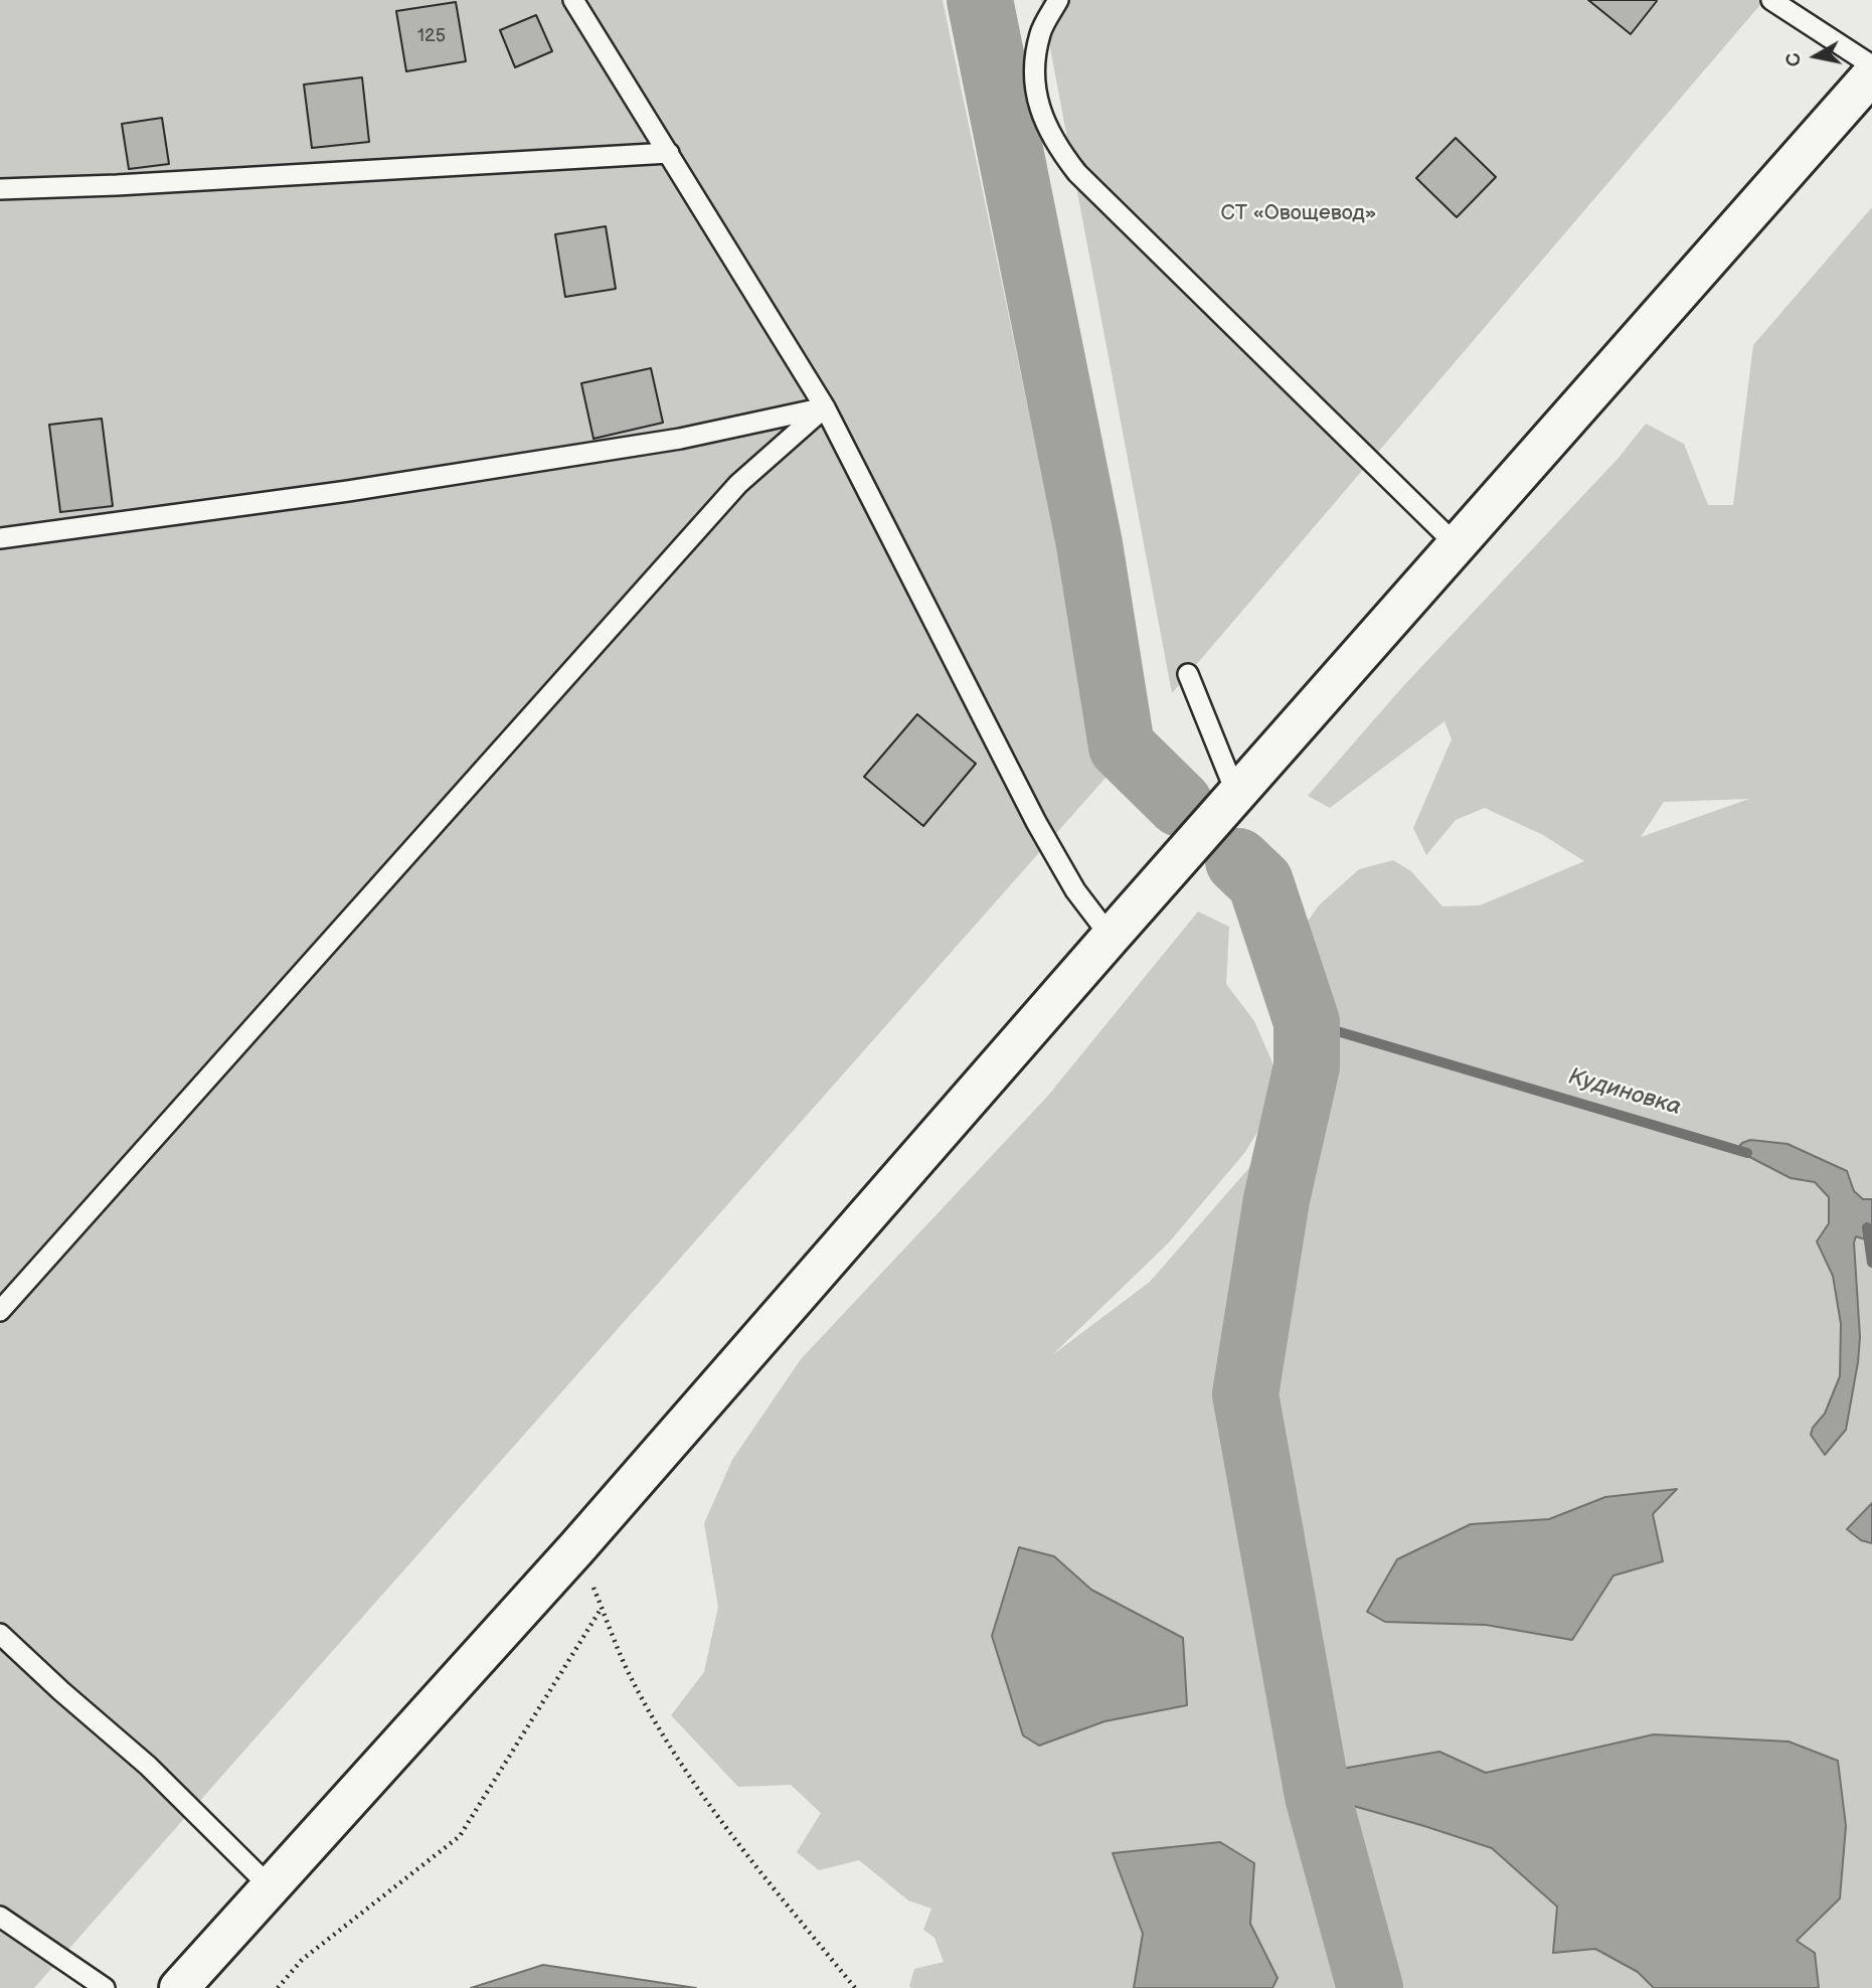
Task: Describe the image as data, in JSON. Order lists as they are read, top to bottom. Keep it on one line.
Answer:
{"water":["Кудиновка"],"parks":["СТ «Овощевод»"],"house_numbers":["125"],"north":"left"}
